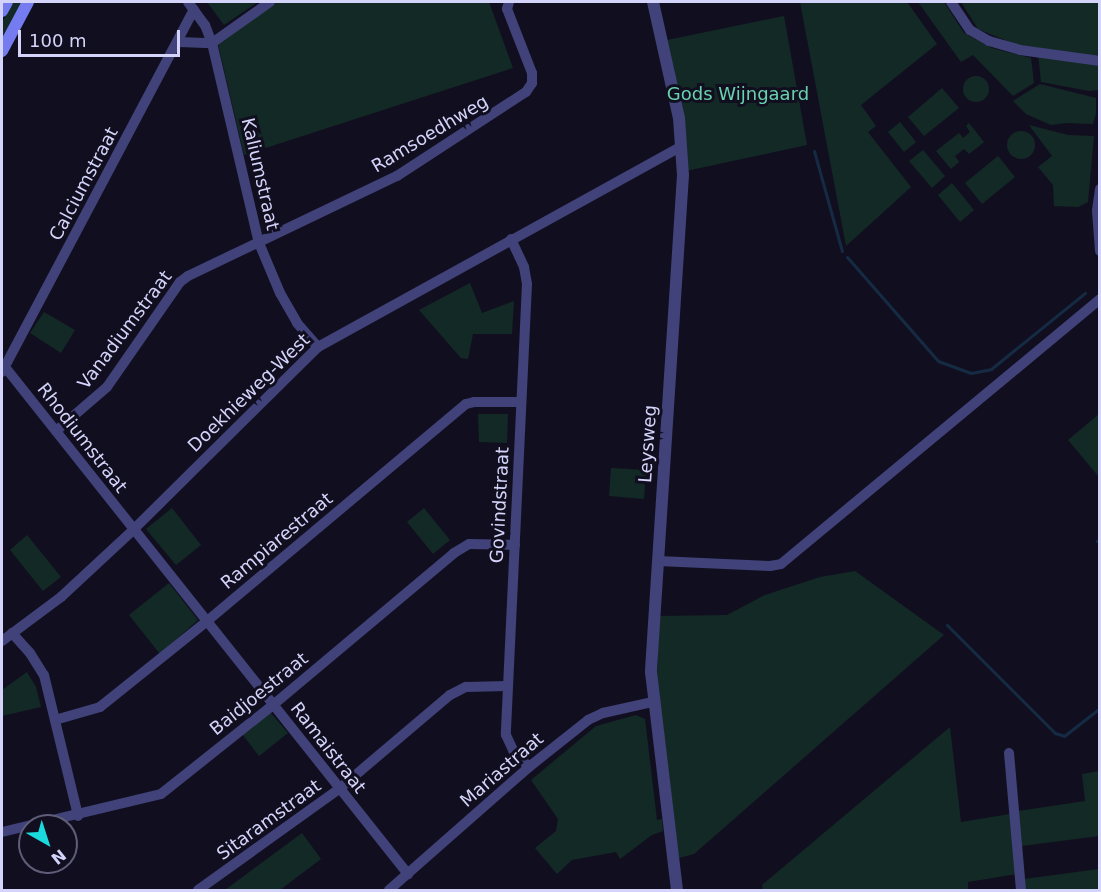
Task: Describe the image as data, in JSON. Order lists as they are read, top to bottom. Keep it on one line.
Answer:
{"streets":{"street":["Ramsoedhweg","Kaliumstraat","Calciumstraat","Vanadiumstraat","Doekhieweg-West","Rhodiumstraat","Leysweg","Govindstraat","Rampiarestraat","Baidjoestraat","Ramaistraat","Mariastraat","Sitaramstraat"]},"crossings":[["Ramsoedhweg","Kaliumstraat"],["Ramsoedhweg","Vanadiumstraat"],["Kaliumstraat","Calciumstraat"],["Kaliumstraat","Vanadiumstraat"],["Kaliumstraat","Doekhieweg-West"],["Calciumstraat","Rhodiumstraat"],["Vanadiumstraat","Rhodiumstraat"],["Doekhieweg-West","Rhodiumstraat"],["Doekhieweg-West","Leysweg"],["Doekhieweg-West","Govindstraat"],["Doekhieweg-West","Ramaistraat"],["Rhodiumstraat","Ramaistraat"],["Leysweg","Mariastraat"],["Govindstraat","Rampiarestraat"],["Govindstraat","Baidjoestraat"],["Govindstraat","Mariastraat"],["Govindstraat","Sitaramstraat"],["Rampiarestraat","Ramaistraat"],["Baidjoestraat","Ramaistraat"],["Ramaistraat","Mariastraat"],["Ramaistraat","Sitaramstraat"]],"parks":["Gods Wijngaard"],"scale_bar":"100 m","north":"bottom right"}
